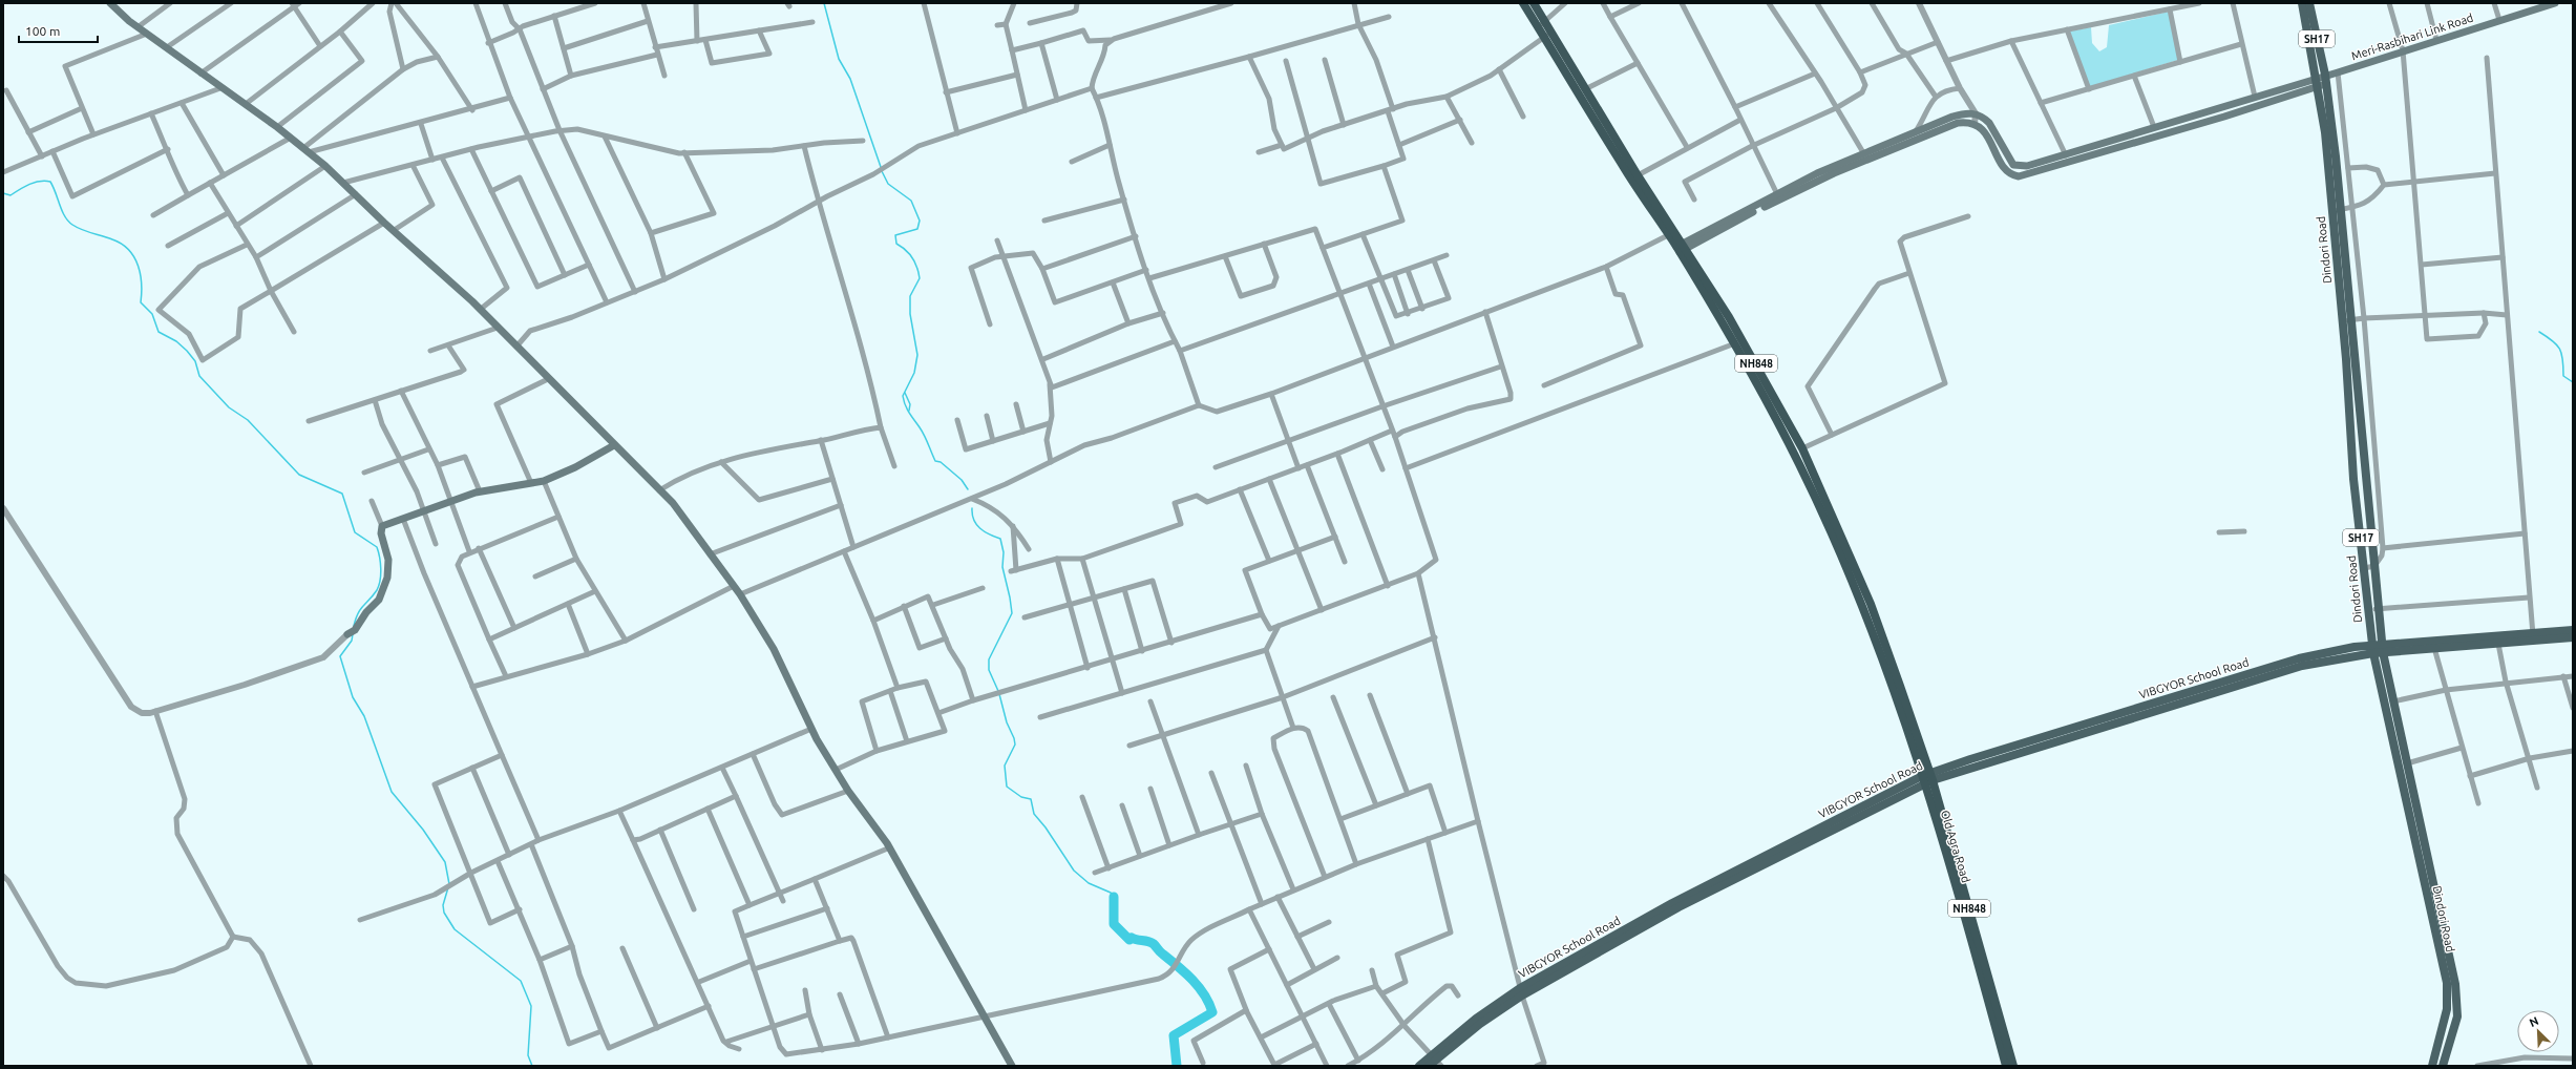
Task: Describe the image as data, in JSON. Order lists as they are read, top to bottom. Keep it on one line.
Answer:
{"streets":{"highway":["NH848","Old Agra Road"],"main road":["Meri-Rasbihari Link Road","SH17","Dindori Road","VIBGYOR School Road"]},"crossings":[["Meri-Rasbihari Link Road","SH17"],["Meri-Rasbihari Link Road","Dindori Road"],["Dindori Road","VIBGYOR School Road"],["NH848","VIBGYOR School Road"],["NH848","Old Agra Road"],["VIBGYOR School Road","Old Agra Road"]],"scale_bar":"100 m","north":"top left"}
